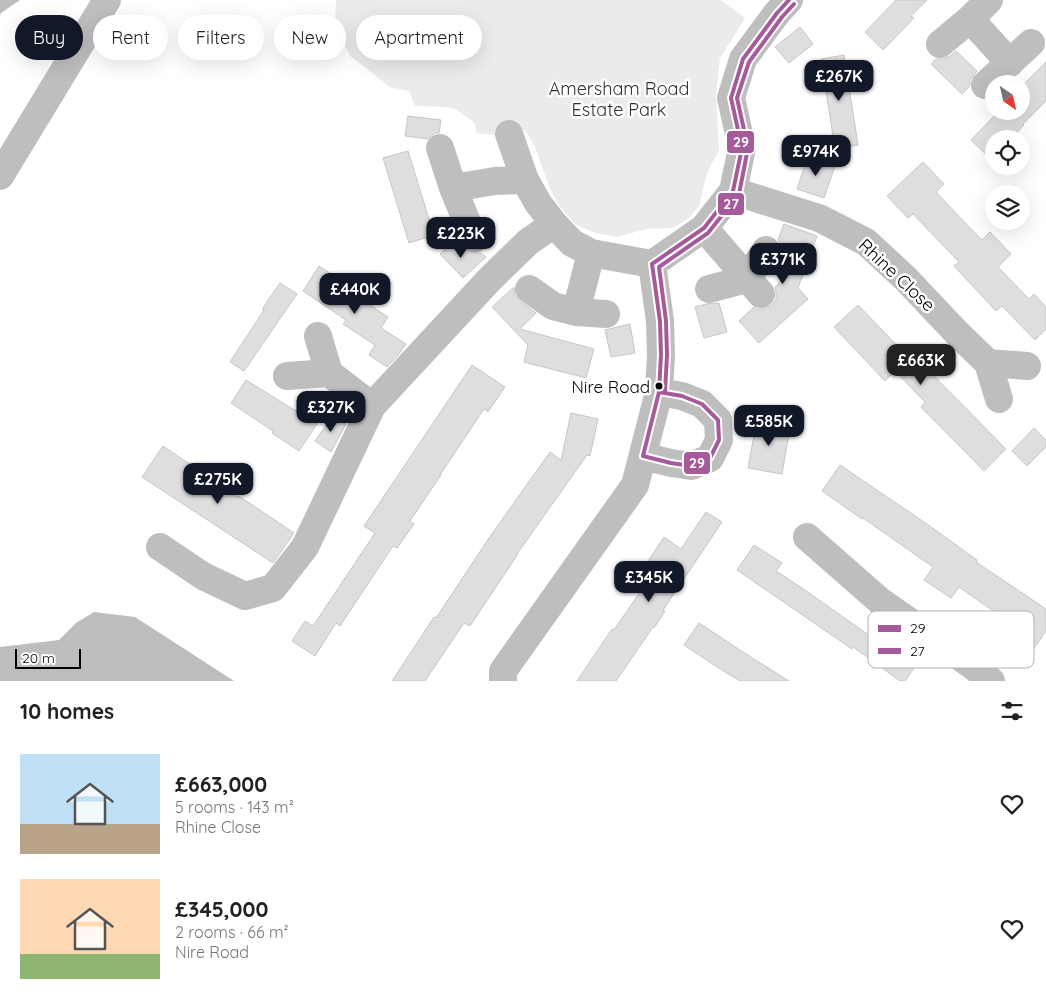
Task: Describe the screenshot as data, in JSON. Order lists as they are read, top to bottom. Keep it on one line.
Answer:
{"streets":{"street":["Rhine Close"]},"parks":["Amersham Road Estate Park"],"places":["Nire Road"],"lines":["transit line 29","transit line 27"],"legend":["29","27"],"scale_bar":"20 m","north":"bottom right","page":{"chip":["Buy","Rent","Filters","New","Apartment"],"price":["£267K","£974K","£223K","£371K","£440K","£663K","£327K","£585K","£275K","£345K"],"scale":"20 m","heading":"10 homes","list":[{"name":"£663,000","note":"5 rooms · 143 m² · Rhine Close"},{"name":"£345,000","note":"2 rooms · 66 m² · Nire Road"}]}}
